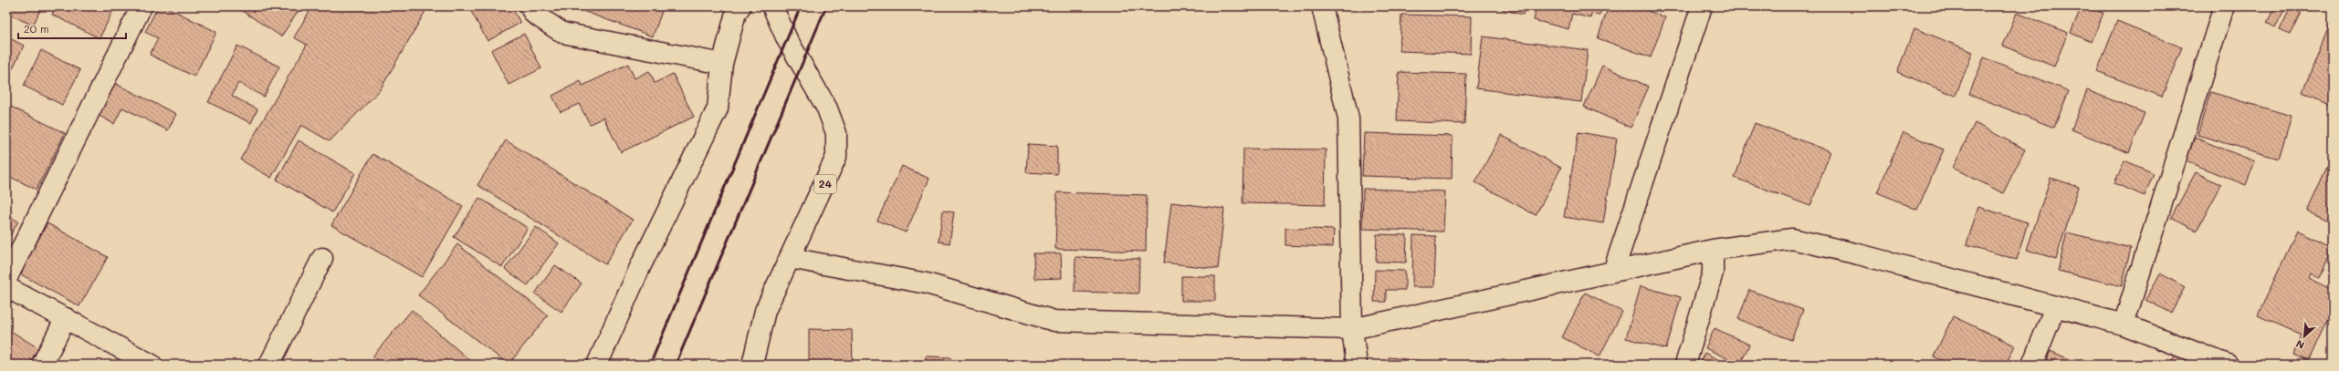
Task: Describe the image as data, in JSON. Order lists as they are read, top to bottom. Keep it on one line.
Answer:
{"streets":{"street":["24"]},"scale_bar":"20 m","north":"bottom left"}
